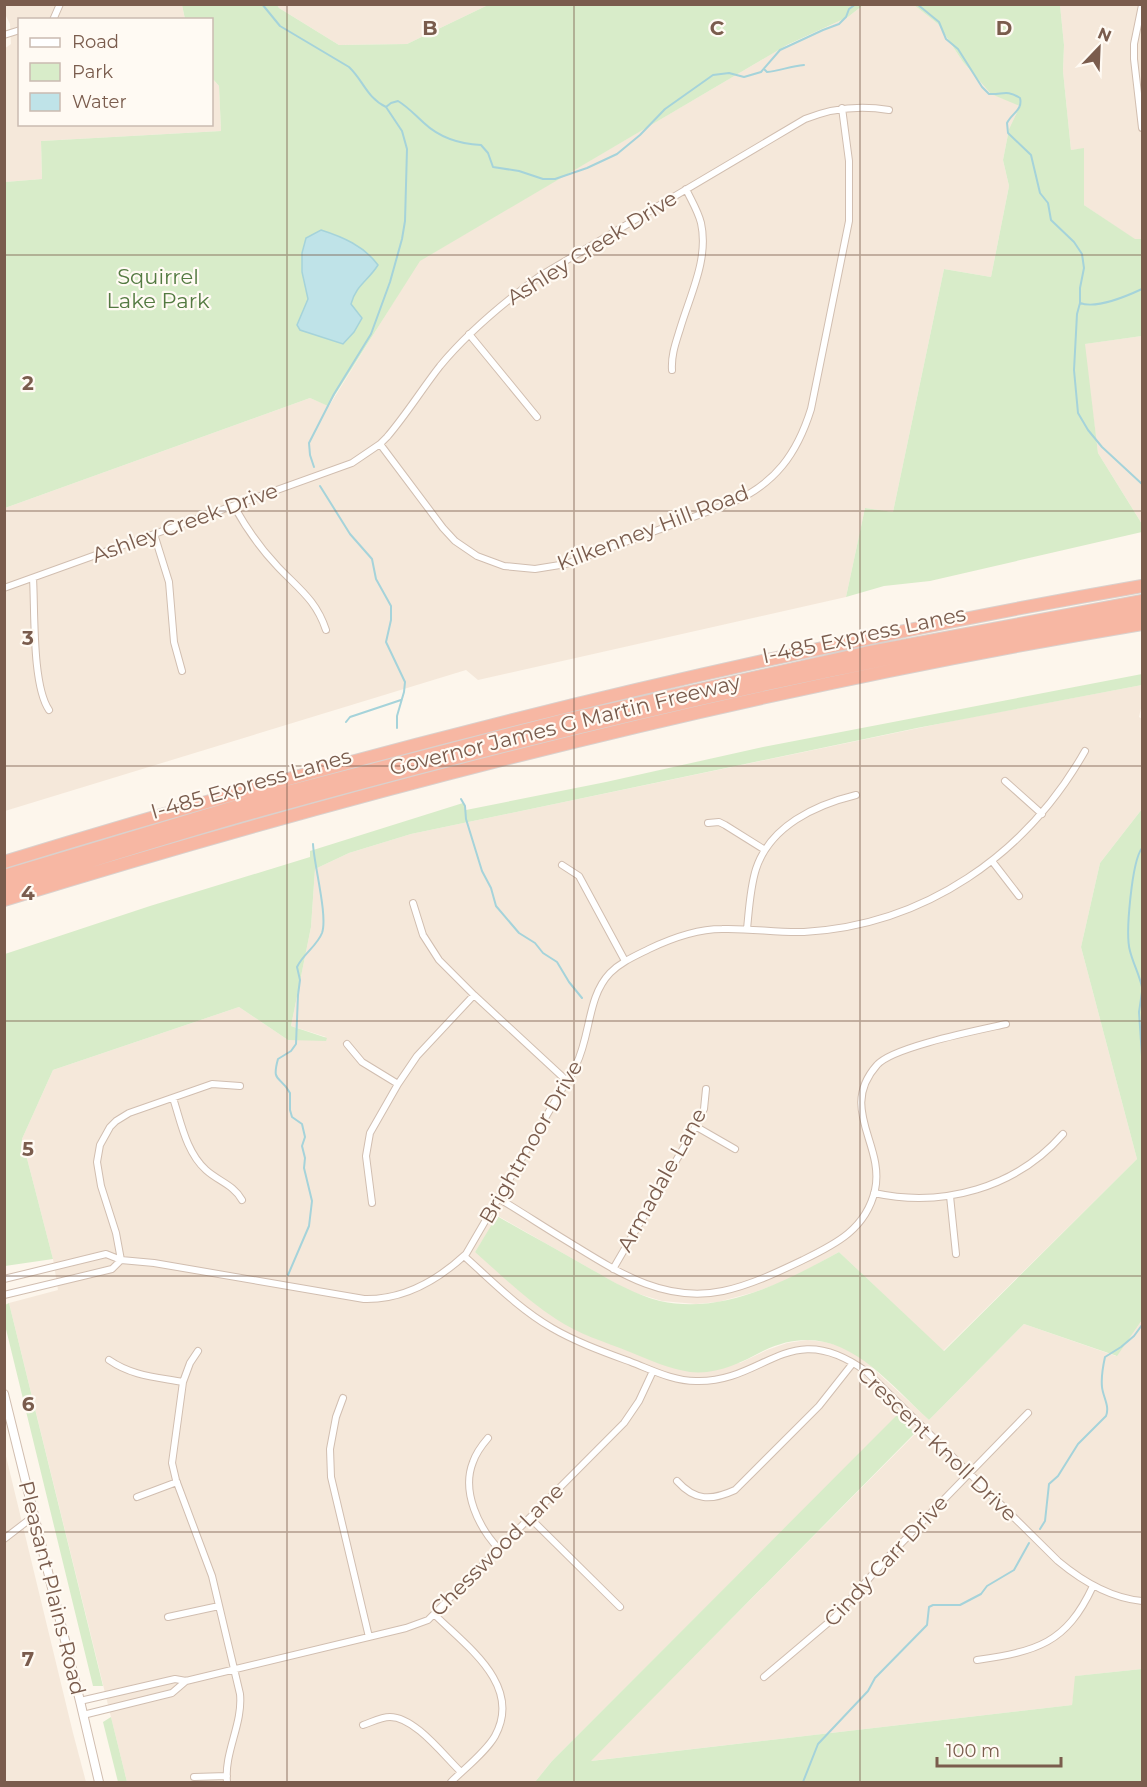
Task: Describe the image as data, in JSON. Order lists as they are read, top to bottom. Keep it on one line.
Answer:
{"streets":{"highway":["I-485 Express Lanes","Governor James G Martin Freeway"],"street":["Ashley Creek Drive","Kilkenney Hill Road","Brightmoor Drive","Armadale Lane","Crescent Knoll Drive","Chesswood Lane","Cindy Carr Drive","Pleasant Plains Road"]},"crossings":[["Ashley Creek Drive","Kilkenney Hill Road"],["Brightmoor Drive","Crescent Knoll Drive"],["Crescent Knoll Drive","Chesswood Lane"],["Crescent Knoll Drive","Cindy Carr Drive"],["Chesswood Lane","Pleasant Plains Road"]],"parks":["Squirrel Lake Park"],"legend":["Road","Park","Water"],"scale_bar":"100 m","north":"top right","grid":{"columns":["B","C","D"],"rows":["2","3","4","5","6","7"]}}
